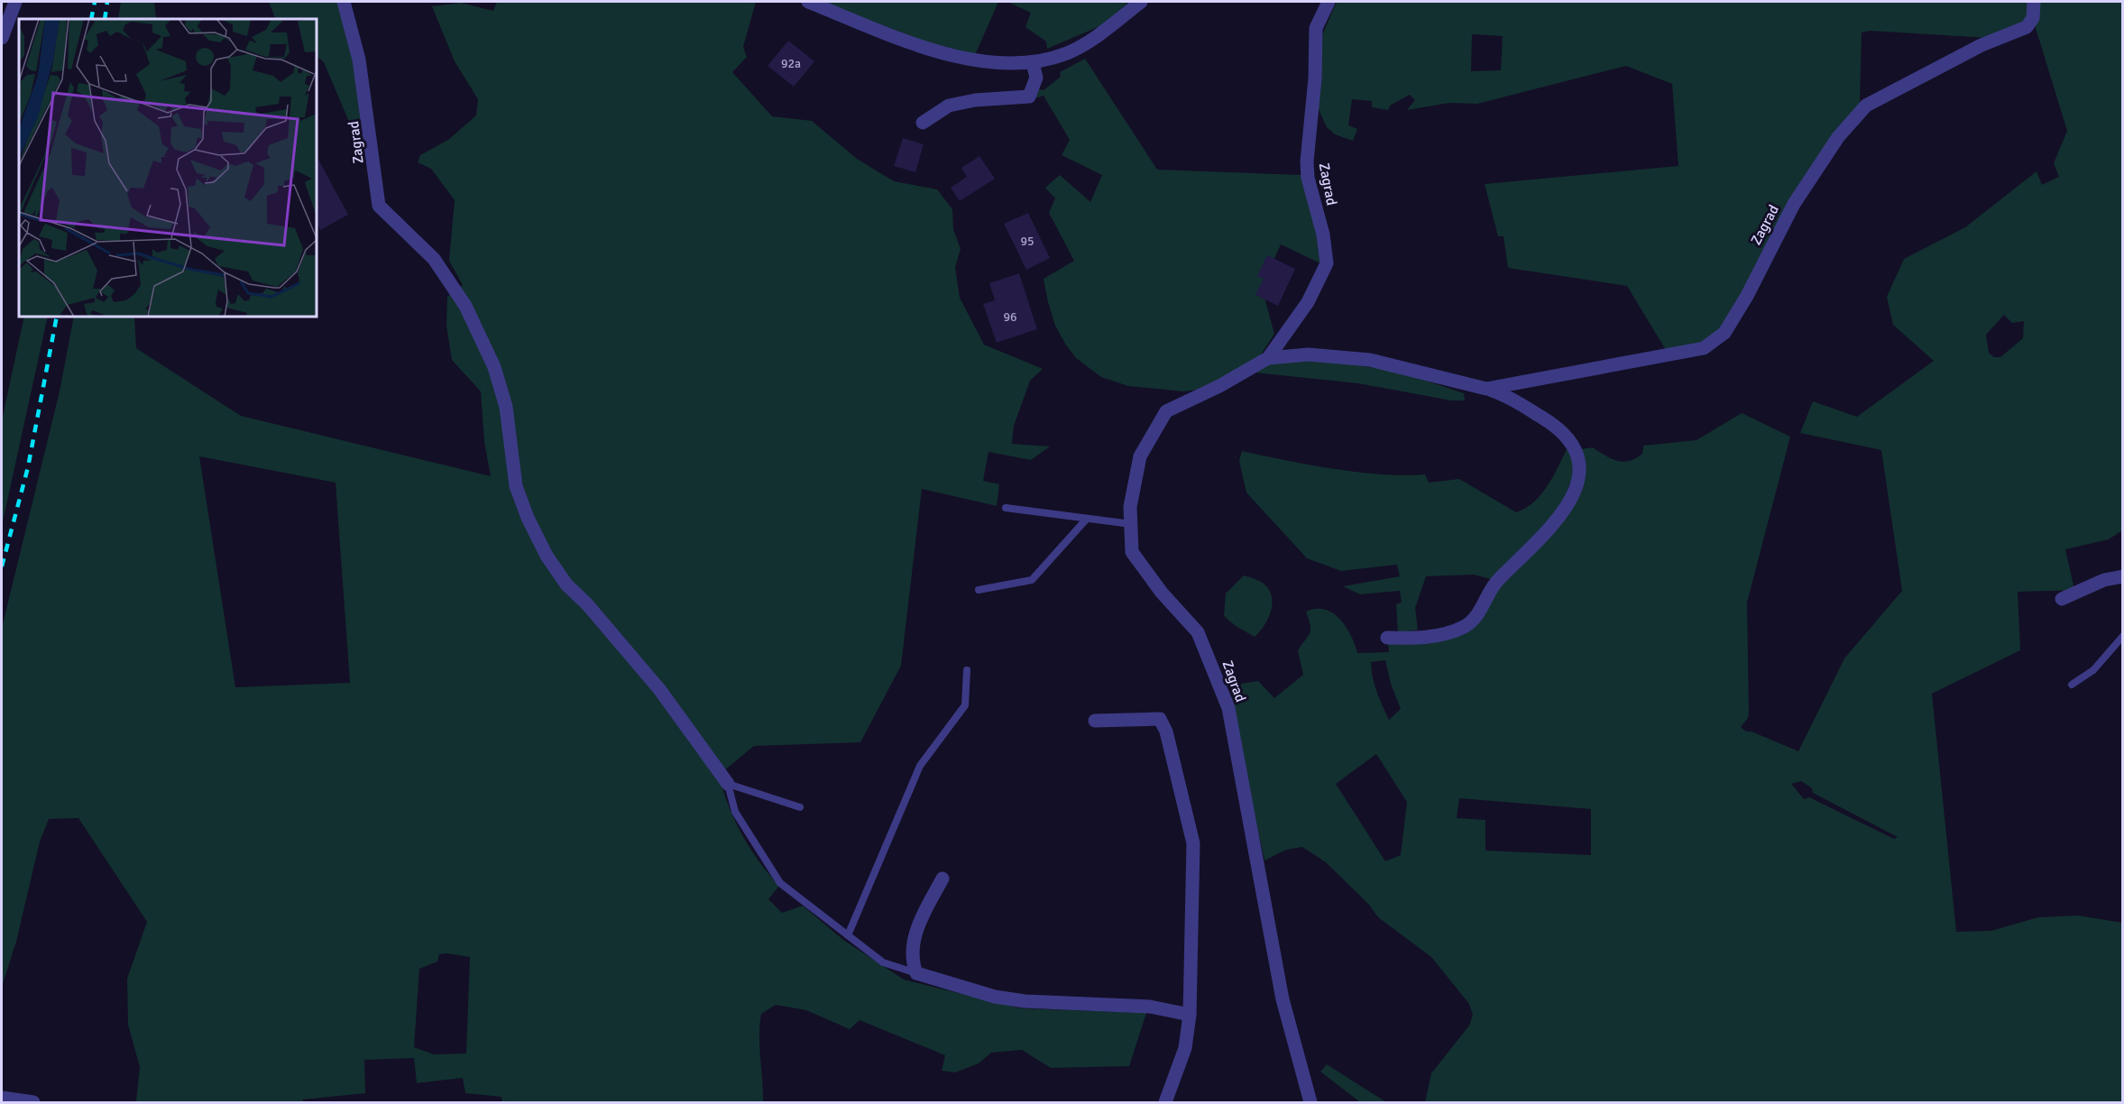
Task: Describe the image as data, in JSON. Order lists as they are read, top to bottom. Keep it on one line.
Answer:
{"streets":{"street":["Zagrad"]},"house_numbers":["92a","95","96"]}
